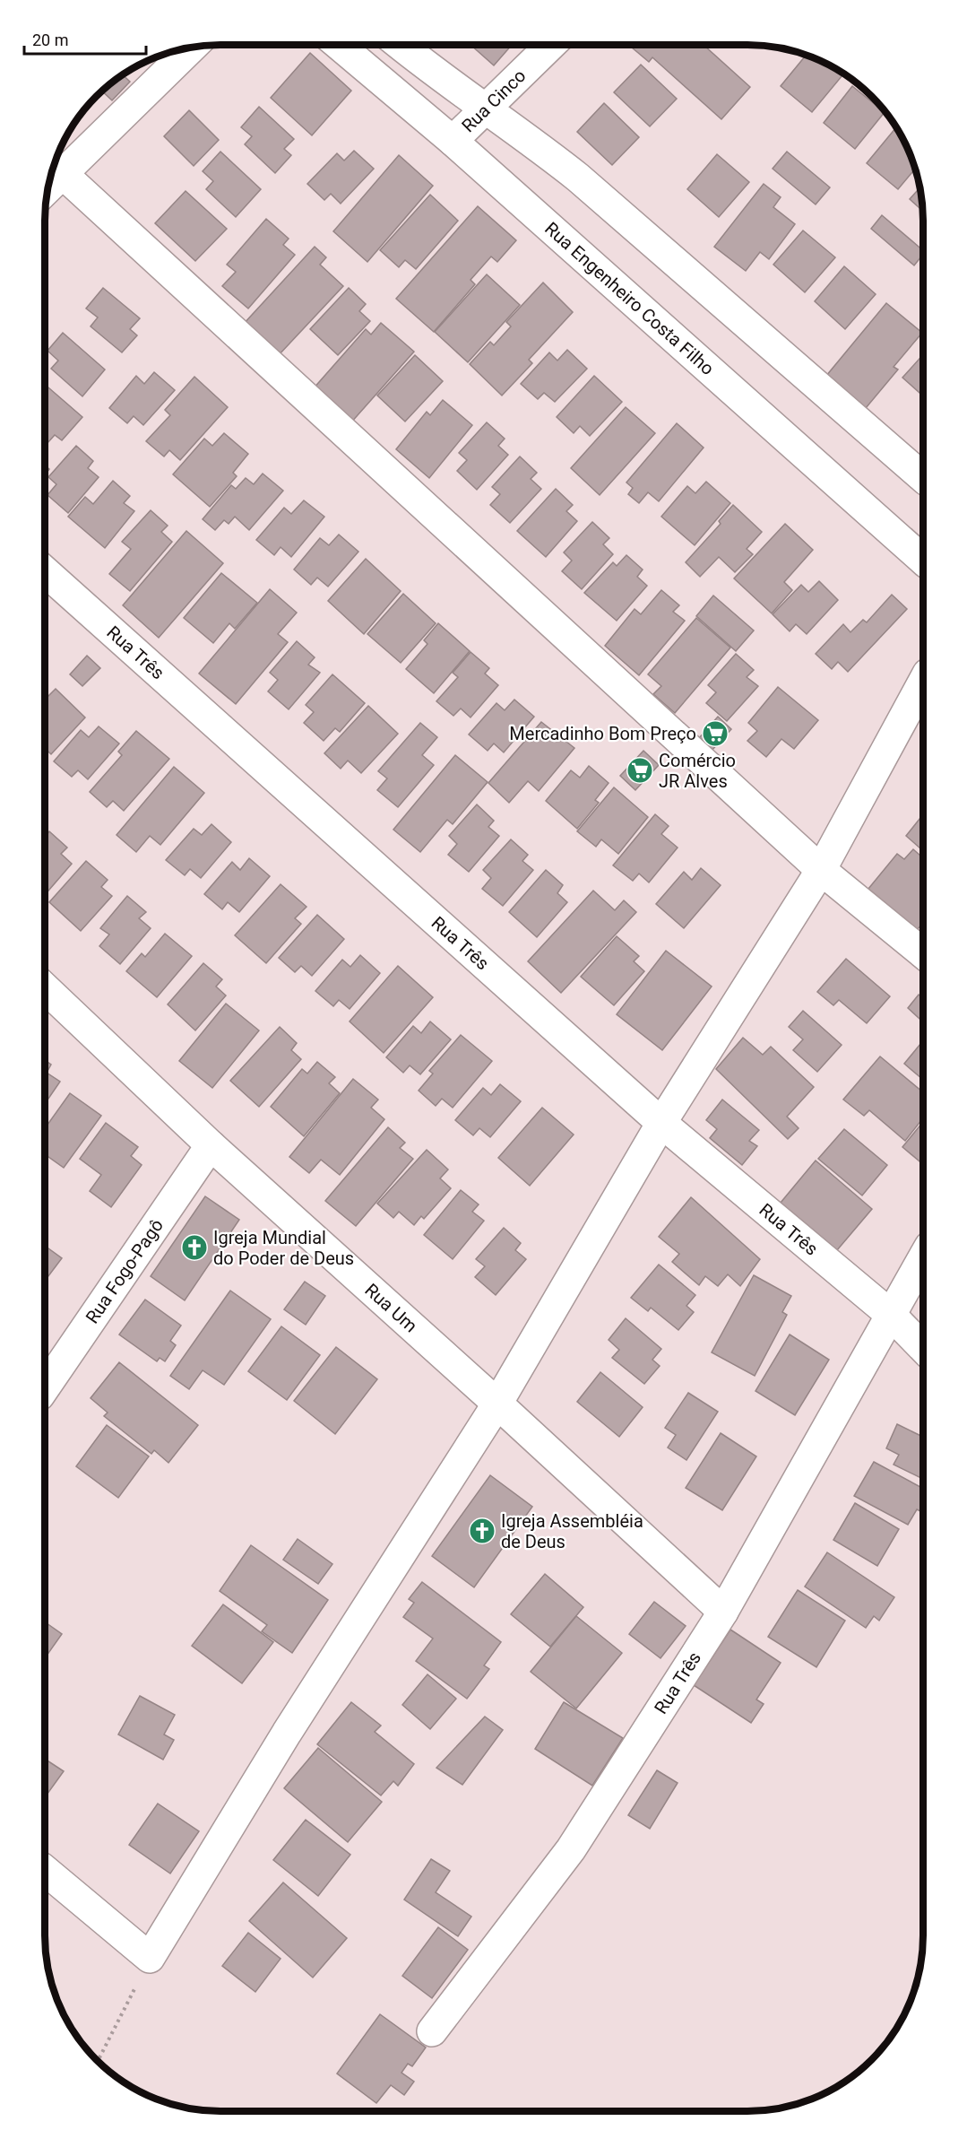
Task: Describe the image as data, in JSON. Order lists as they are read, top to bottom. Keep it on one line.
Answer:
{"streets":{"street":["Rua Cinco","Rua Engenheiro Costa Filho","Rua Três","Rua Fogo-Pagô","Rua Um"]},"crossings":[["Rua Cinco","Rua Engenheiro Costa Filho"],["Rua Três","Rua Um"],["Rua Fogo-Pagô","Rua Um"]],"places":{"supermarket":["Mercadinho Bom Preço","Comércio JR Alves"],"church":["Igreja Mundial do Poder de Deus","Igreja Assembléia de Deus"]},"scale_bar":"20 m"}
